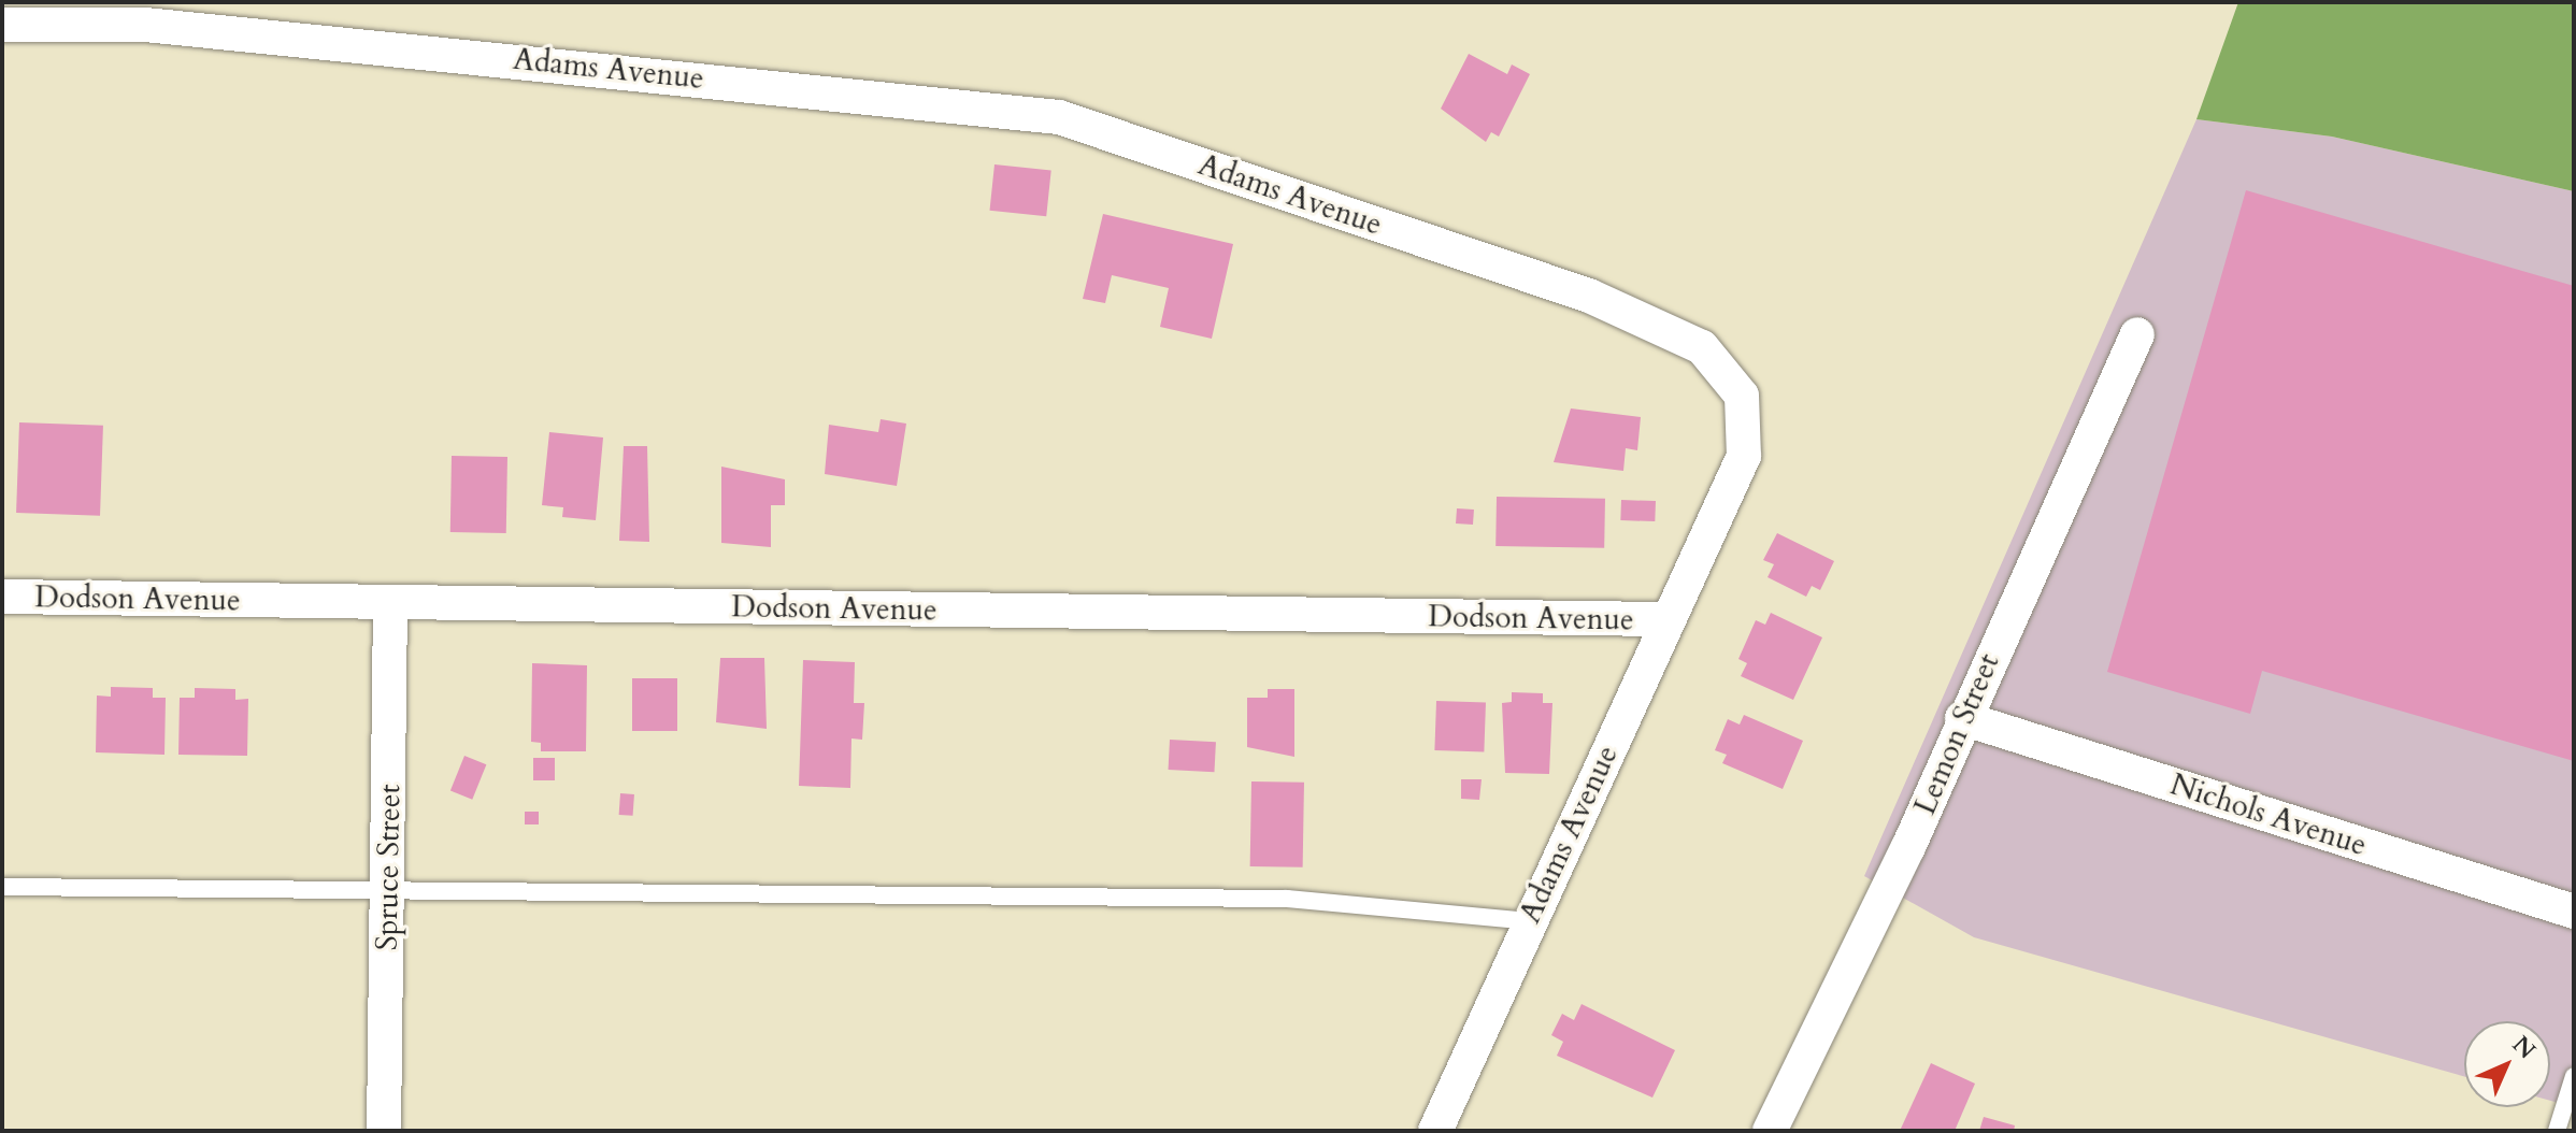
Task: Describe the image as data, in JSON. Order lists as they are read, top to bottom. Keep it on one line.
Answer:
{"streets":{"street":["Adams Avenue","Dodson Avenue","Lemon Street","Nichols Avenue","Spruce Street"]},"crossings":[["Adams Avenue","Dodson Avenue"],["Dodson Avenue","Spruce Street"],["Lemon Street","Nichols Avenue"]],"north":"top right"}
